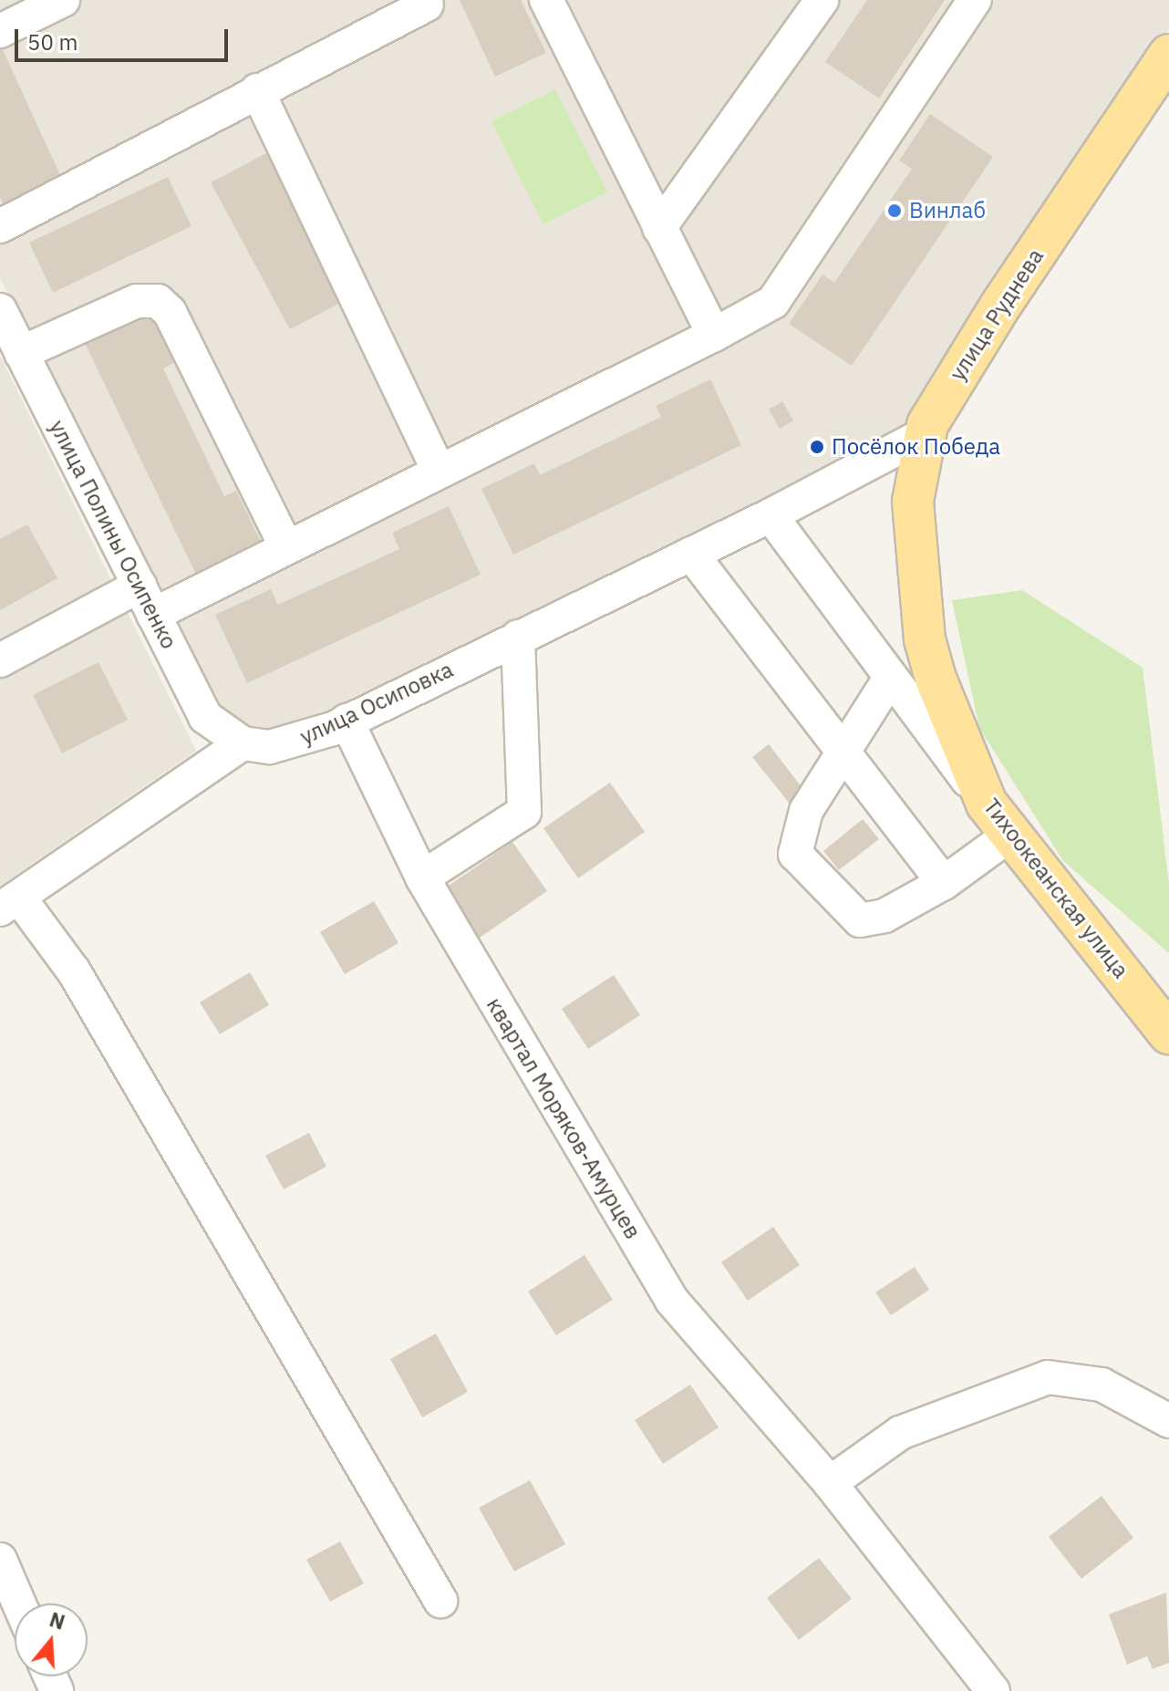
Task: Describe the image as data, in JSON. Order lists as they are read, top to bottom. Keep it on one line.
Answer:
{"streets":{"main road":["улица Руднева","Тихоокеанская улица"],"street":["улица Полины Осипенко","улица Осиповка","квартал Моряков-Амурцев"]},"crossings":[["улица Руднева","Тихоокеанская улица"],["улица Полины Осипенко","улица Осиповка"],["улица Осиповка","квартал Моряков-Амурцев"]],"places":["Винлаб","Посёлок Победа"],"scale_bar":"50 m","north":"top"}
